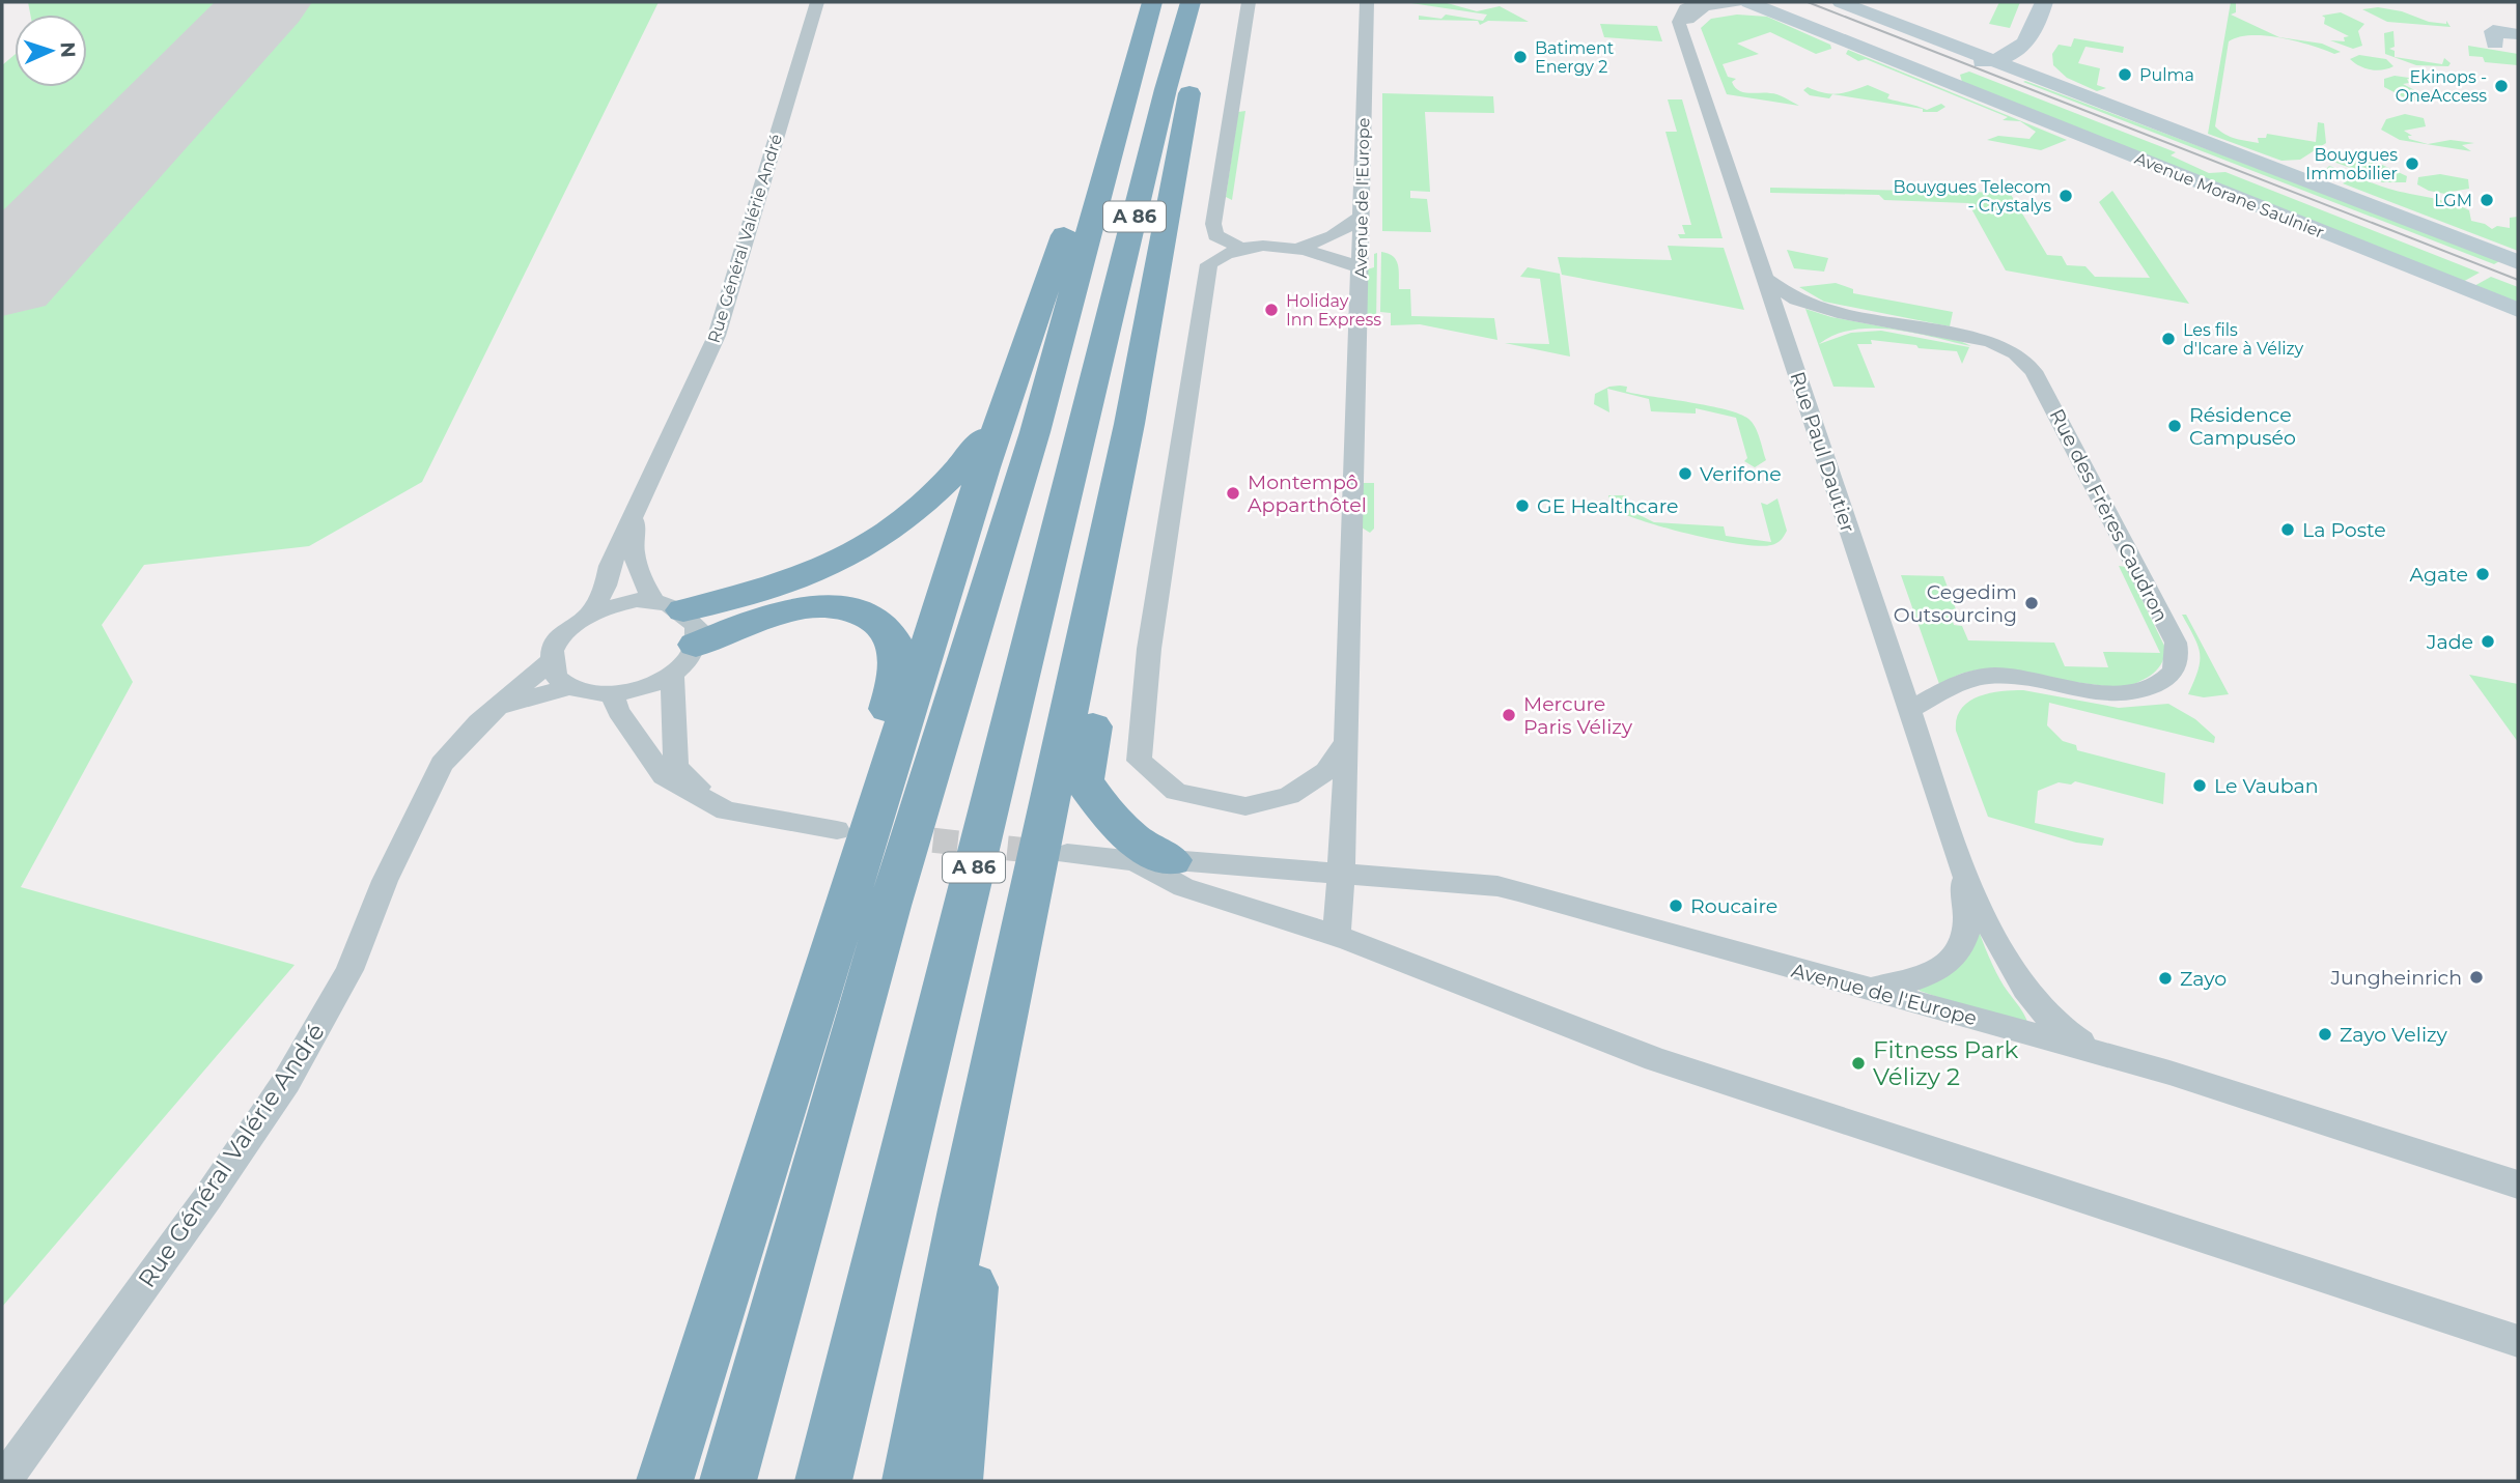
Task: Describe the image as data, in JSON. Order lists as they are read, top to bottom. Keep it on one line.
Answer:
{"streets":{"highway":["A 86"],"main road":["Avenue Morane Saulnier"],"street":["Avenue de l'Europe","Rue Général Valérie André","Rue Paul Dautier","Rue des Frères Caudron"]},"crossings":[["Avenue de l'Europe","Rue Paul Dautier"],["Rue Paul Dautier","Rue des Frères Caudron"]],"places":["Batiment Energy 2","Pulma","Ekinops - OneAccess","Bouygues Immobilier","Bouygues Telecom - Crystalys","LGM","Holiday Inn Express","Les fils d'Icare à Vélizy","Résidence Campuséo","Verifone","Montempô Apparthôtel","GE Healthcare","La Poste","Agate","Cegedim Outsourcing","Jade","Mercure Paris Vélizy","Le Vauban","Roucaire","Jungheinrich","Zayo","Zayo Velizy","Fitness Park Vélizy 2"],"north":"right"}
